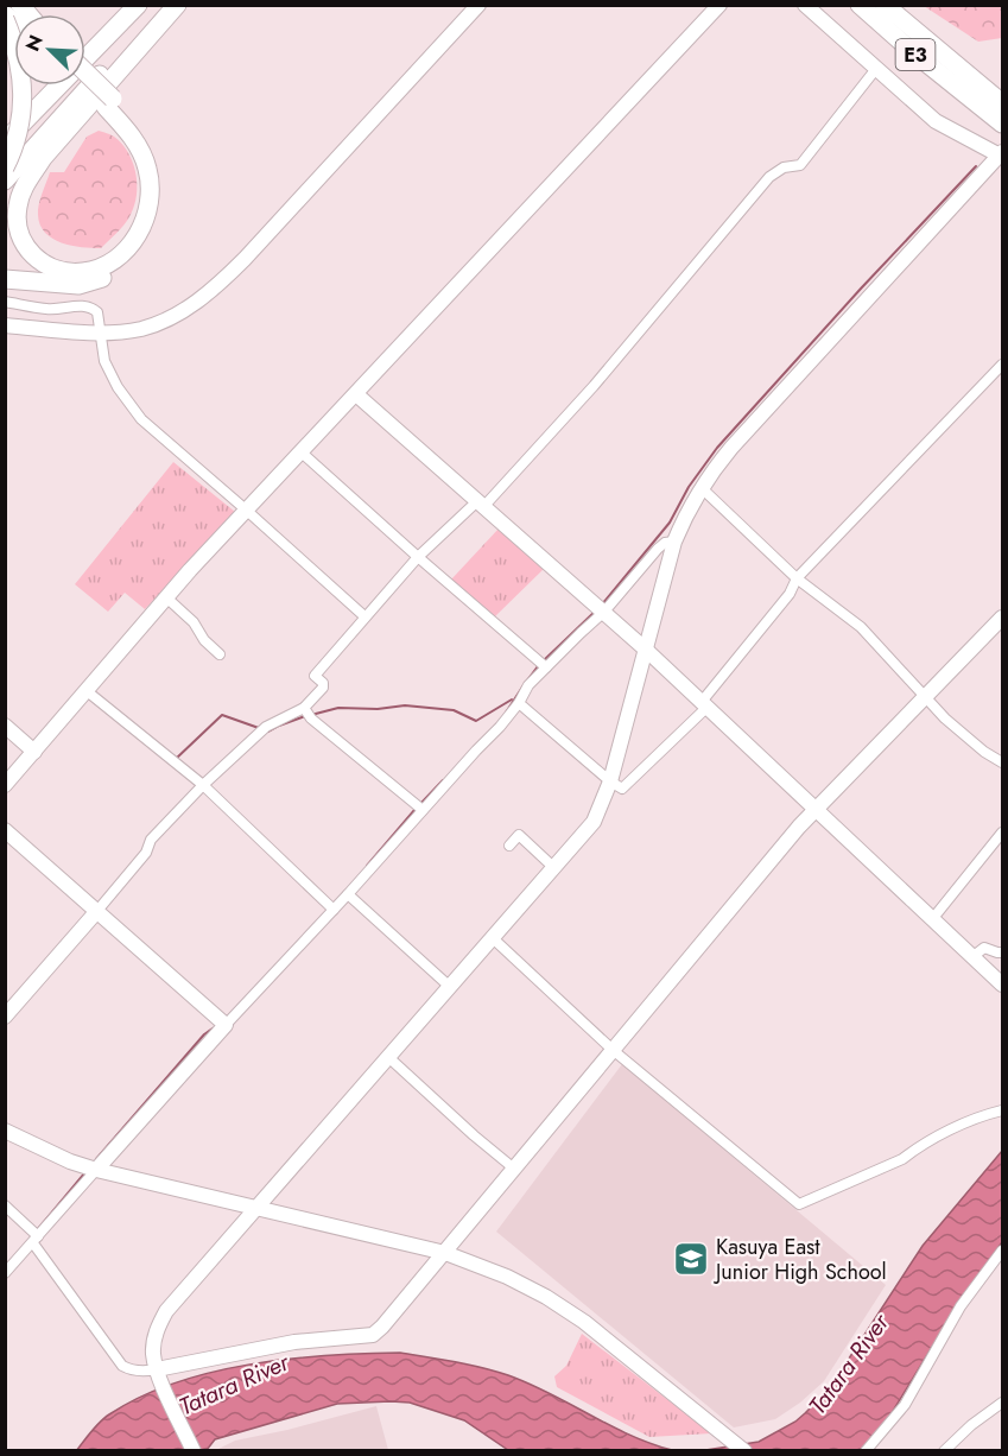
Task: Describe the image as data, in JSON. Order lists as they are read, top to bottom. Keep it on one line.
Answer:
{"streets":{"highway":["E3"]},"water":["Tatara River"],"places":{"school or university":["Kasuya East Junior High School"]},"north":"top left"}
